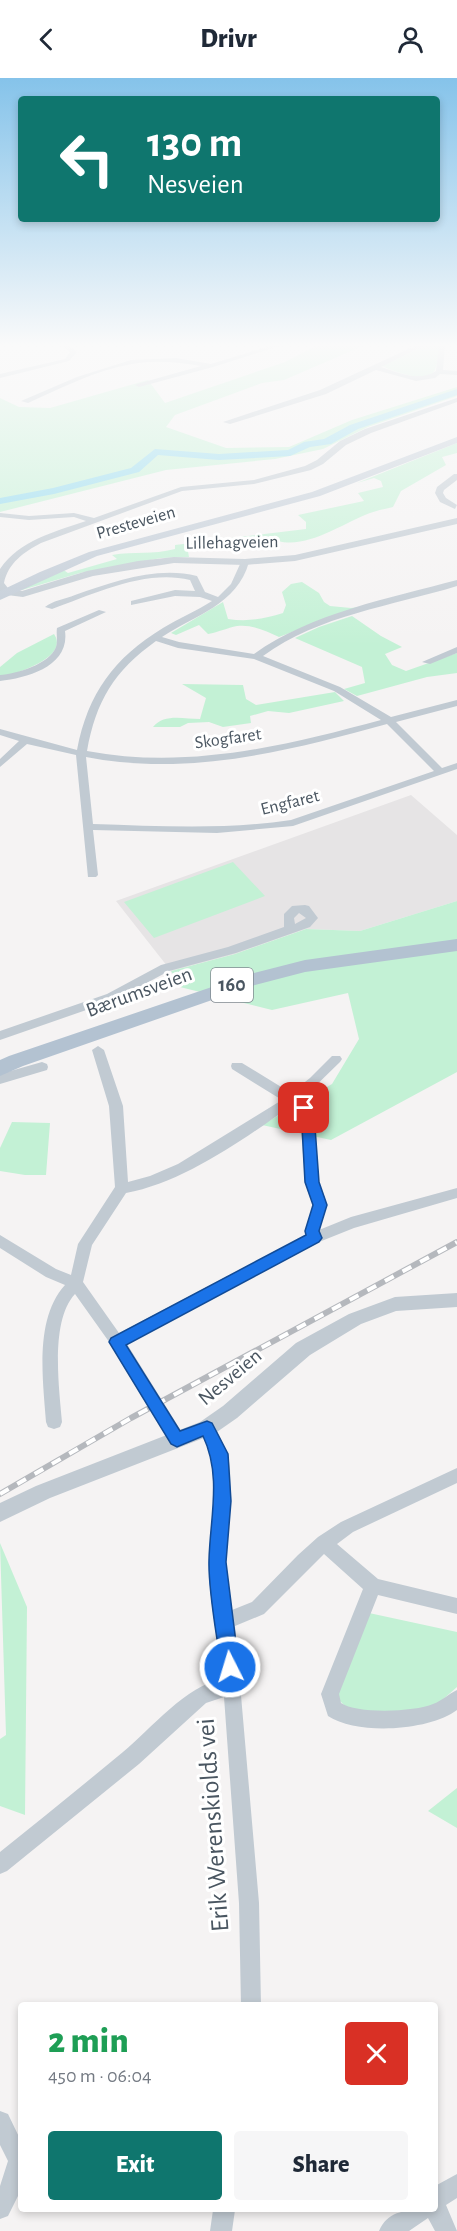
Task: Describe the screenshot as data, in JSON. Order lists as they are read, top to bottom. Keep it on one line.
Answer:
{"streets":{"main road":["Presteveien","160","Bærumsveien"],"street":["Lillehagveien","Skogfaret","Engfaret","Nesveien","Erik Werenskiolds vei"]},"crossings":[["Presteveien","Lillehagveien"],["Nesveien","Erik Werenskiolds vei"]],"page":{"header":"Drivr","turn":["130 m","Nesveien"],"heading":["2 min","450 m · 06:04"],"buttons":["Exit","Share"]}}
